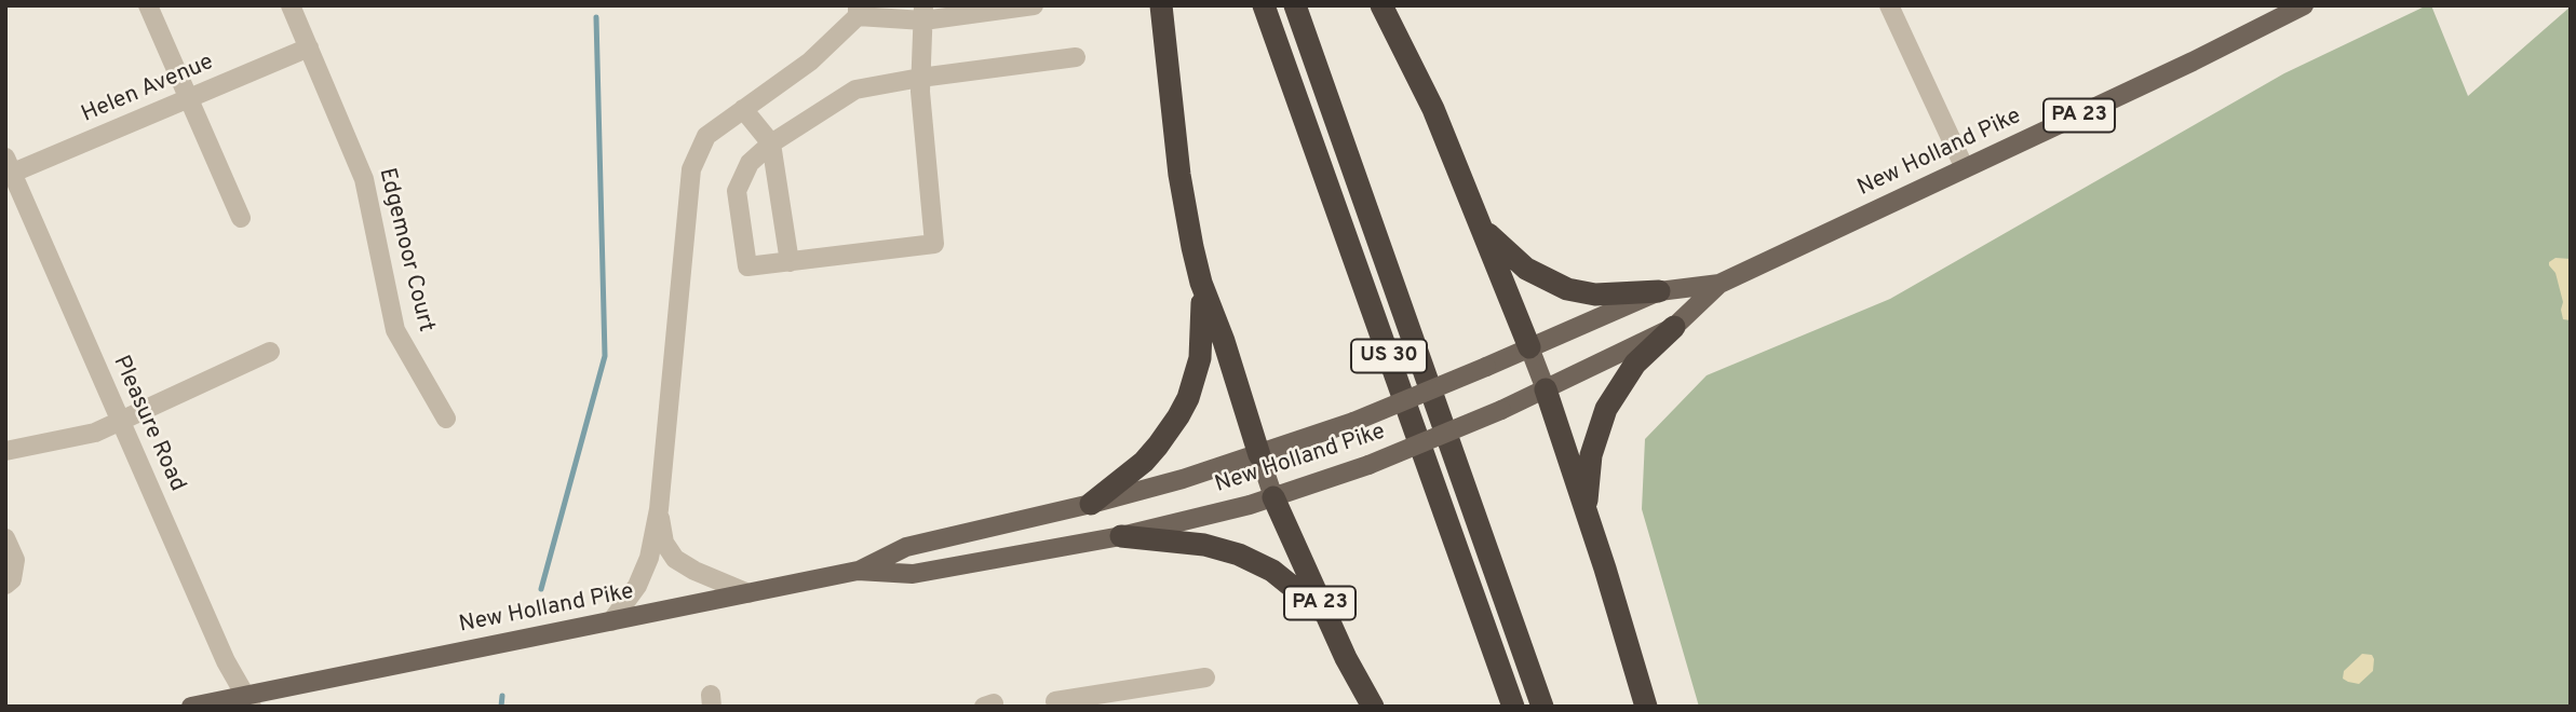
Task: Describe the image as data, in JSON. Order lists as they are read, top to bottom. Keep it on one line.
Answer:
{"streets":{"highway":["PA 23","US 30"],"main road":["New Holland Pike"],"street":["Helen Avenue","Edgemoor Court","Pleasure Road"]},"crossings":[["Helen Avenue","Edgemoor Court"],["Helen Avenue","Pleasure Road"],["PA 23","New Holland Pike"],["New Holland Pike","Pleasure Road"]]}
